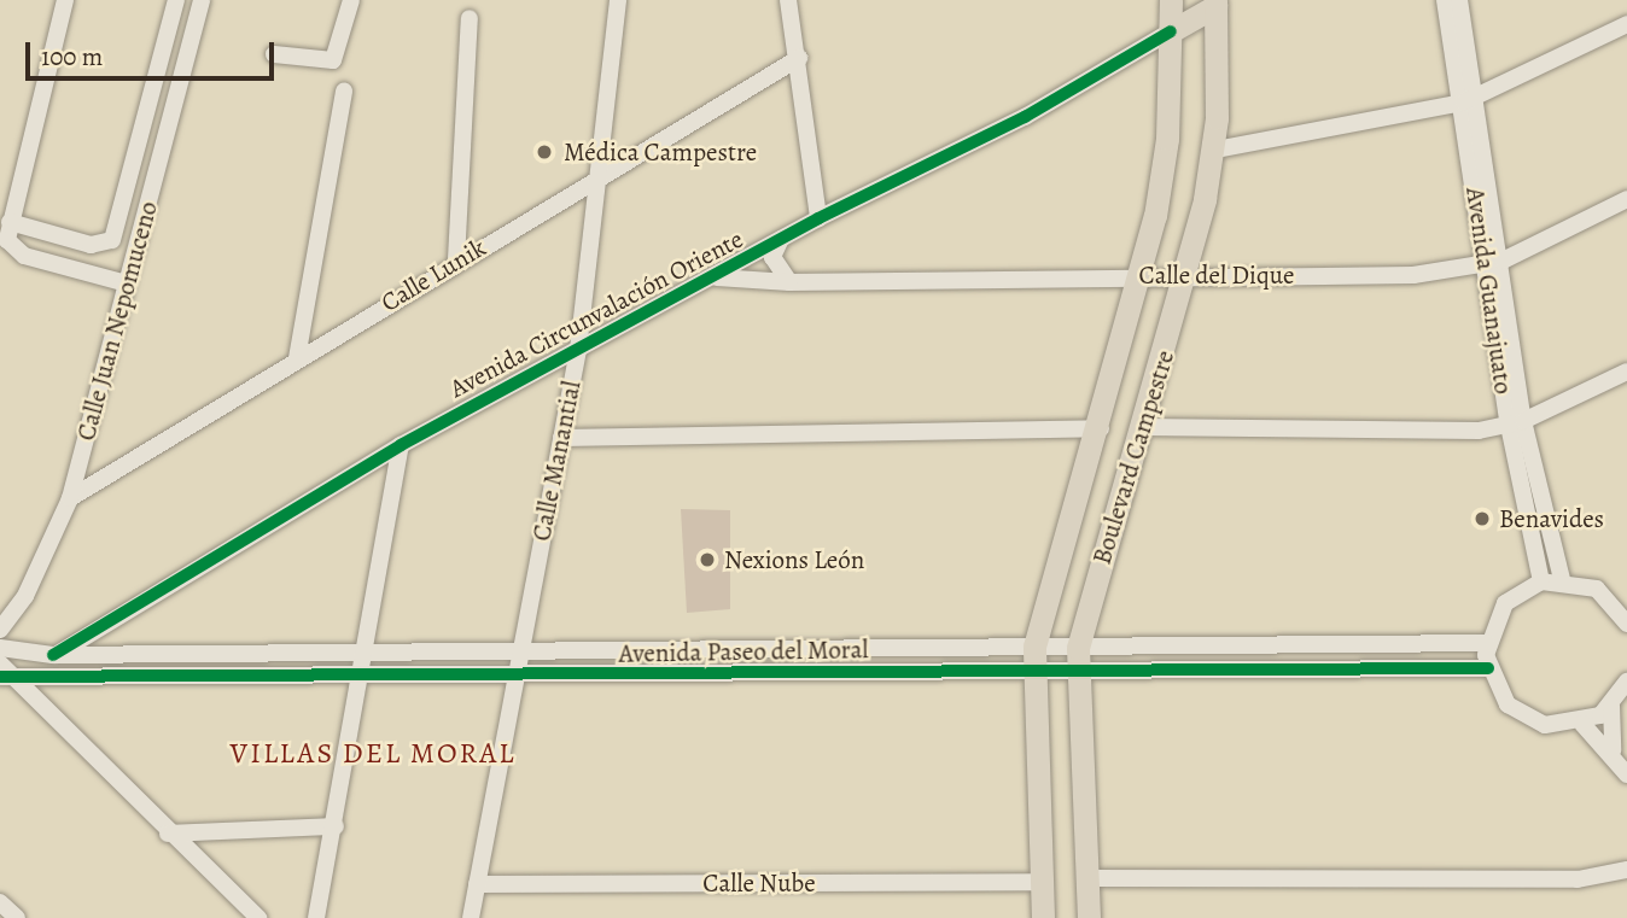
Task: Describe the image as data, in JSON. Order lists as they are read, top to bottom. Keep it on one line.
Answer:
{"streets":{"main road":["Boulevard Campestre"],"street":["Calle Lunik","Calle del Dique","Avenida Guanajuato","Avenida Circunvalación Oriente","Calle Juan Nepomuceno","Calle Manantial","Avenida Paseo del Moral","Calle Nube"]},"crossings":[["Calle Lunik","Calle Juan Nepomuceno"],["Calle Lunik","Calle Manantial"],["Calle del Dique","Avenida Guanajuato"],["Calle del Dique","Avenida Circunvalación Oriente"],["Calle del Dique","Boulevard Campestre"],["Avenida Circunvalación Oriente","Boulevard Campestre"],["Avenida Circunvalación Oriente","Calle Manantial"],["Avenida Circunvalación Oriente","Avenida Paseo del Moral"],["Boulevard Campestre","Avenida Paseo del Moral"],["Boulevard Campestre","Calle Nube"],["Calle Manantial","Avenida Paseo del Moral"],["Calle Manantial","Calle Nube"]],"districts":["VILLAS DEL MORAL"],"places":["Médica Campestre","Benavides","Nexions León"],"scale_bar":"100 m"}
